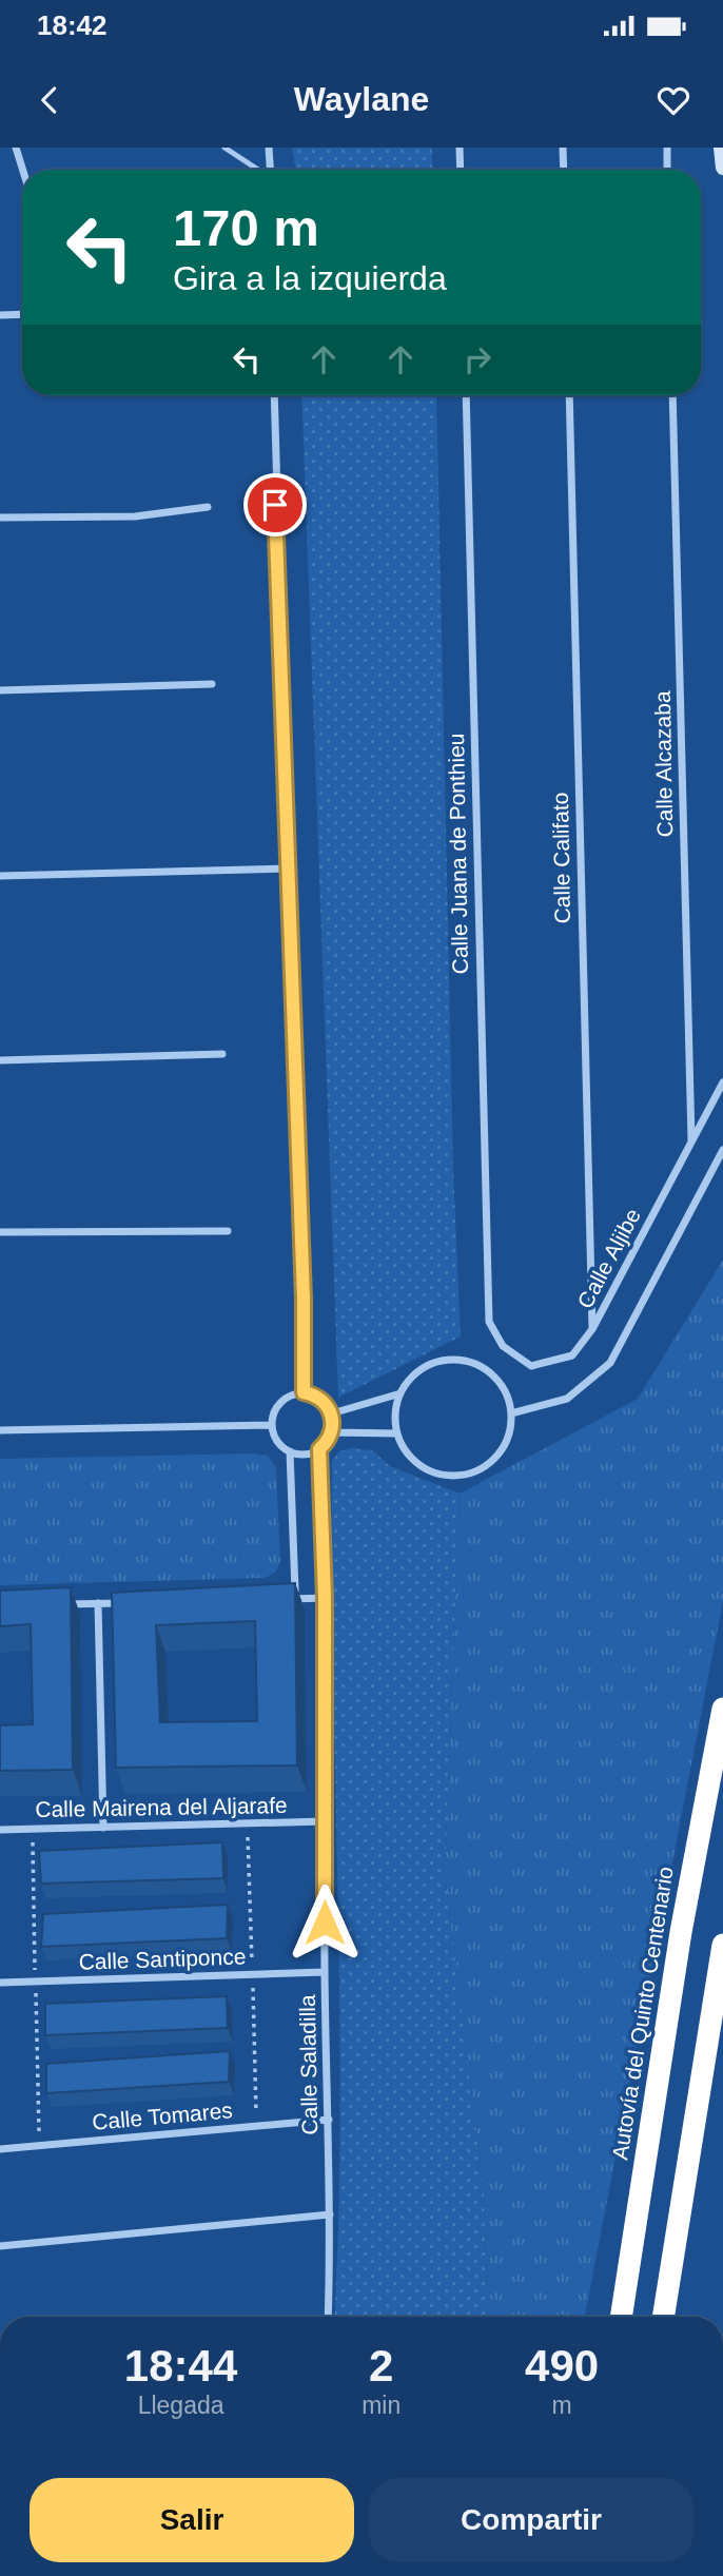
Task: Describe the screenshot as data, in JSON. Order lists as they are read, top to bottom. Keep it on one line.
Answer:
{"streets":{"highway":["Autovía del Quinto Centenario"],"street":["Calle Alcazaba","Calle Juana de Ponthieu","Calle Califato","Calle Aljibe","Calle Mairena del Aljarafe","Calle Santiponce","Calle Saladilla","Calle Tomares"]},"crossings":[["Calle Alcazaba","Calle Aljibe"],["Calle Juana de Ponthieu","Calle Aljibe"],["Calle Califato","Calle Aljibe"],["Calle Mairena del Aljarafe","Calle Saladilla"],["Calle Santiponce","Calle Saladilla"],["Calle Saladilla","Calle Tomares"]],"page":{"status":"18:42","header":"Waylane","turn":["170 m","Gira a la izquierda"],"eta":["18:44","Llegada","2","min","490","m"],"buttons":["Salir","Compartir"]}}
